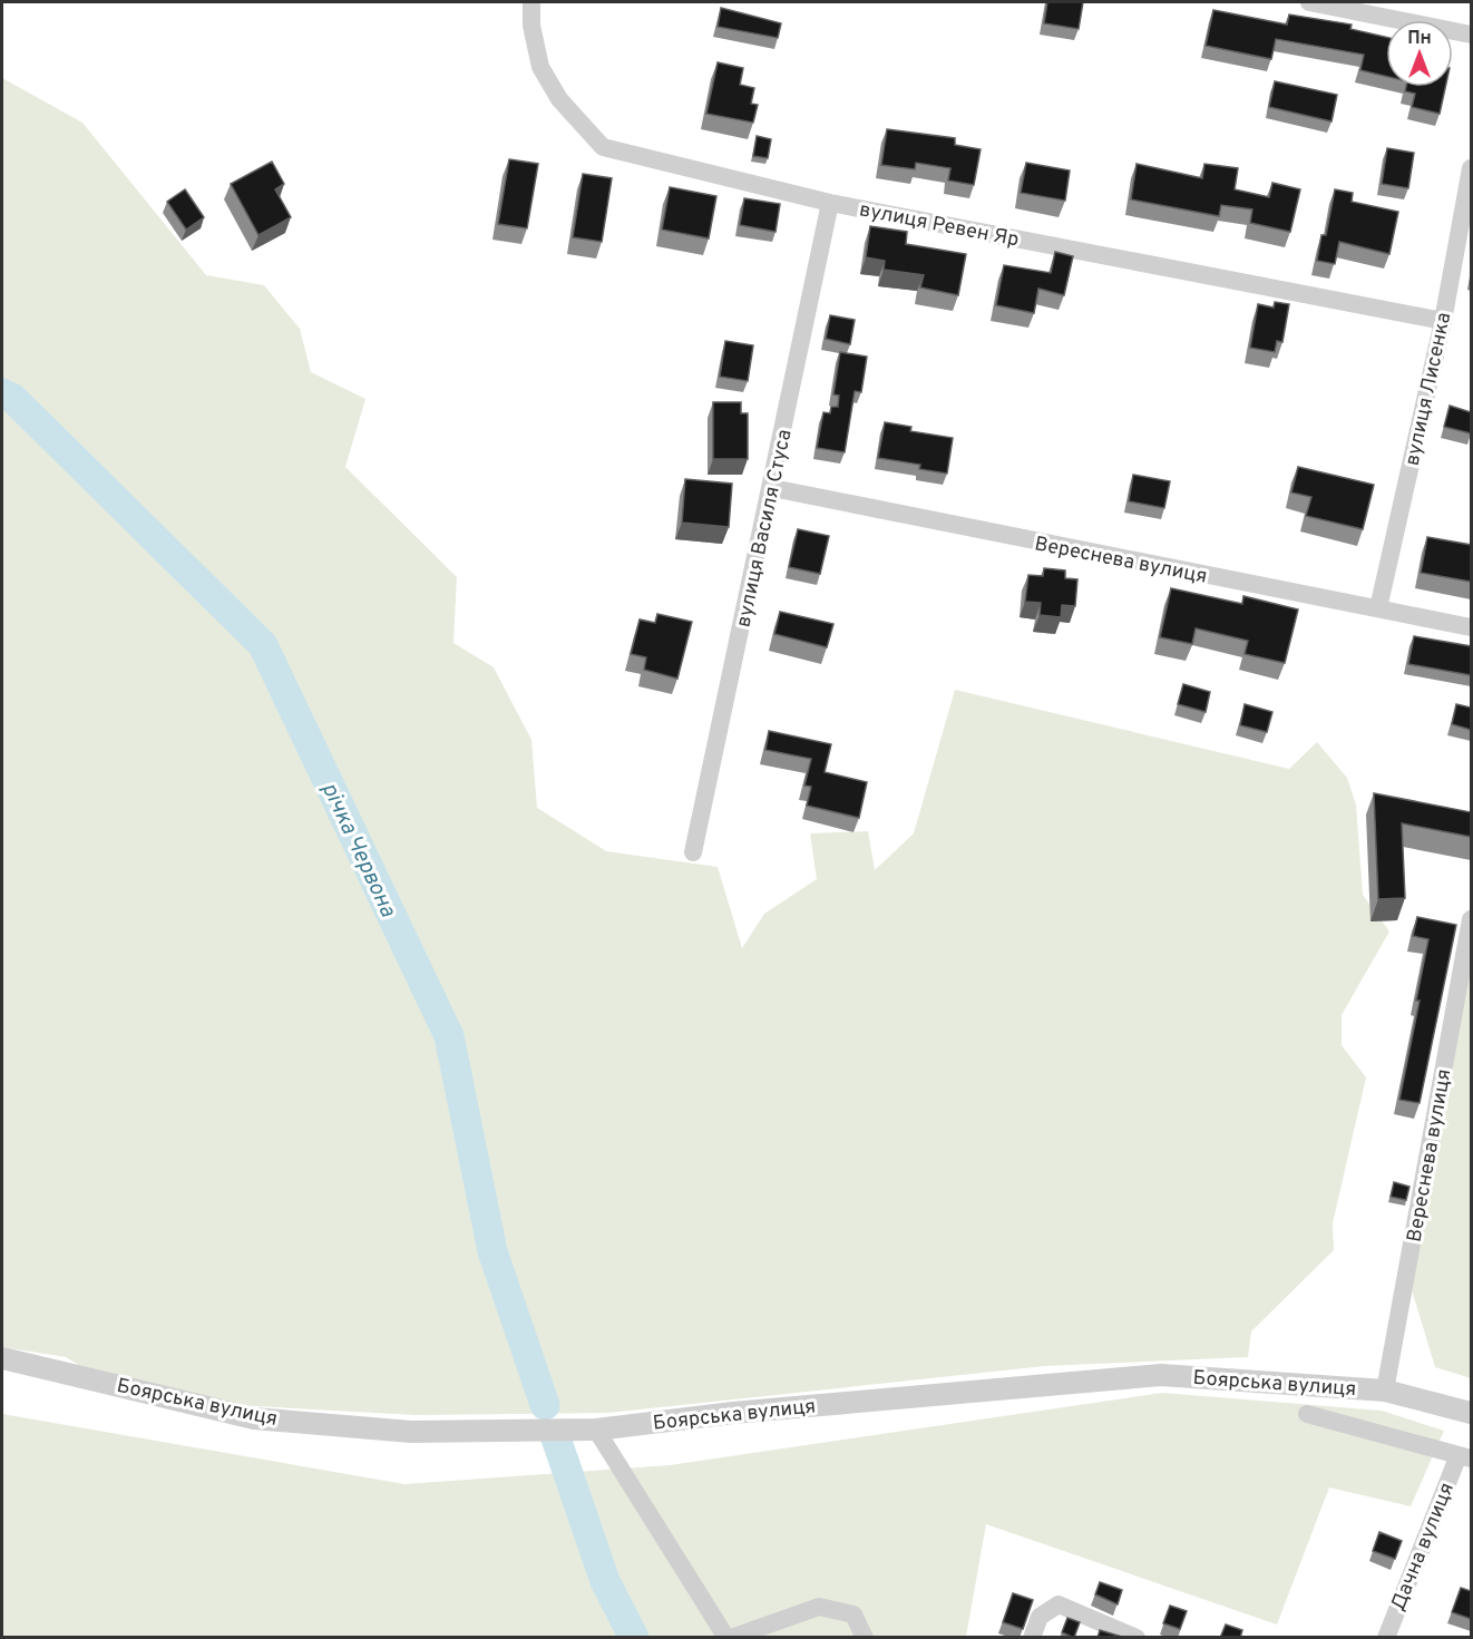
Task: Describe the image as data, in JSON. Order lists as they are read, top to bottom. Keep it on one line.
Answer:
{"streets":{"street":["вулиця Ревен Яр","вулиця Лисенка","вулиця Василя Стуса","Вереснева вулиця","Боярська вулиця","Дачна вулиця"]},"crossings":[["вулиця Ревен Яр","вулиця Лисенка"],["вулиця Ревен Яр","вулиця Василя Стуса"],["вулиця Лисенка","Вереснева вулиця"],["вулиця Василя Стуса","Вереснева вулиця"],["Вереснева вулиця","Боярська вулиця"]],"water":["річка Червона"],"north":"top"}
